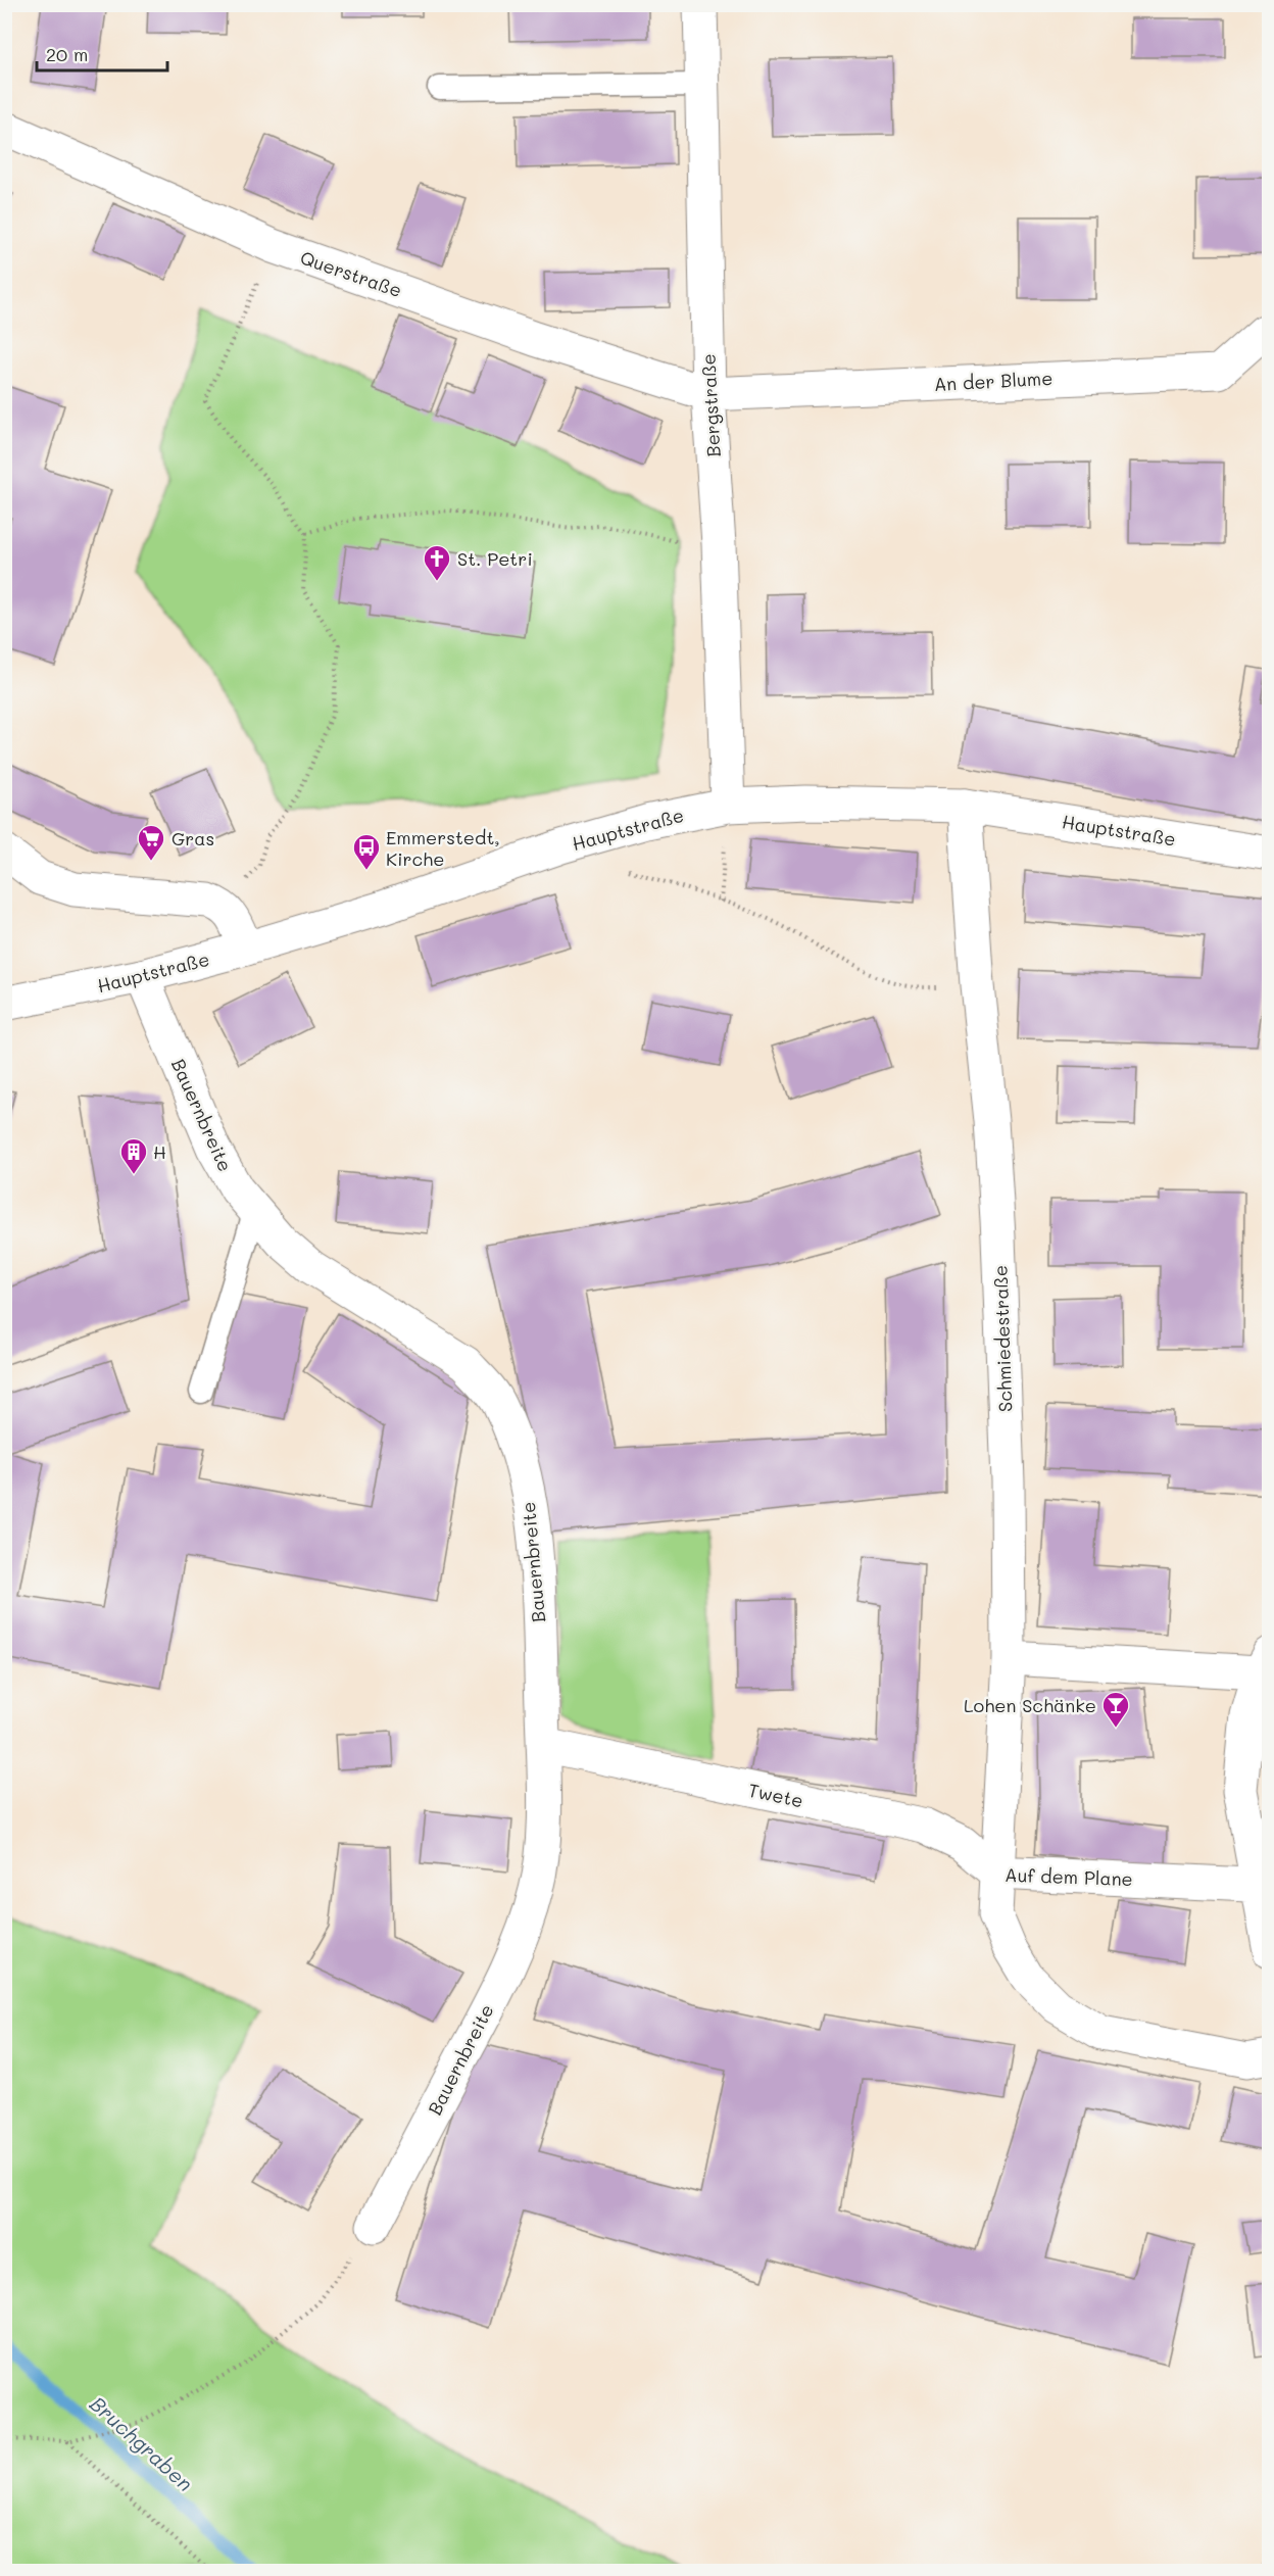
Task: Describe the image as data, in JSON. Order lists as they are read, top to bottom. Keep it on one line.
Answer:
{"streets":{"street":["Querstraße","An der Blume","Bergstraße","Hauptstraße","Bauernbreite","Schmiedestraße","Twete","Auf dem Plane"]},"crossings":[["Querstraße","An der Blume"],["Querstraße","Bergstraße"],["An der Blume","Bergstraße"],["Bergstraße","Hauptstraße"],["Hauptstraße","Bauernbreite"],["Hauptstraße","Schmiedestraße"],["Bauernbreite","Twete"],["Schmiedestraße","Twete"],["Schmiedestraße","Auf dem Plane"],["Twete","Auf dem Plane"]],"water":["Bruchgraben"],"places":{"church":["St. Petri"],"supermarket":["Gras"],"bus stop":["Emmerstedt, Kirche"],"building":["H"],"bar":["Lohen Schänke"]},"scale_bar":"20 m"}
